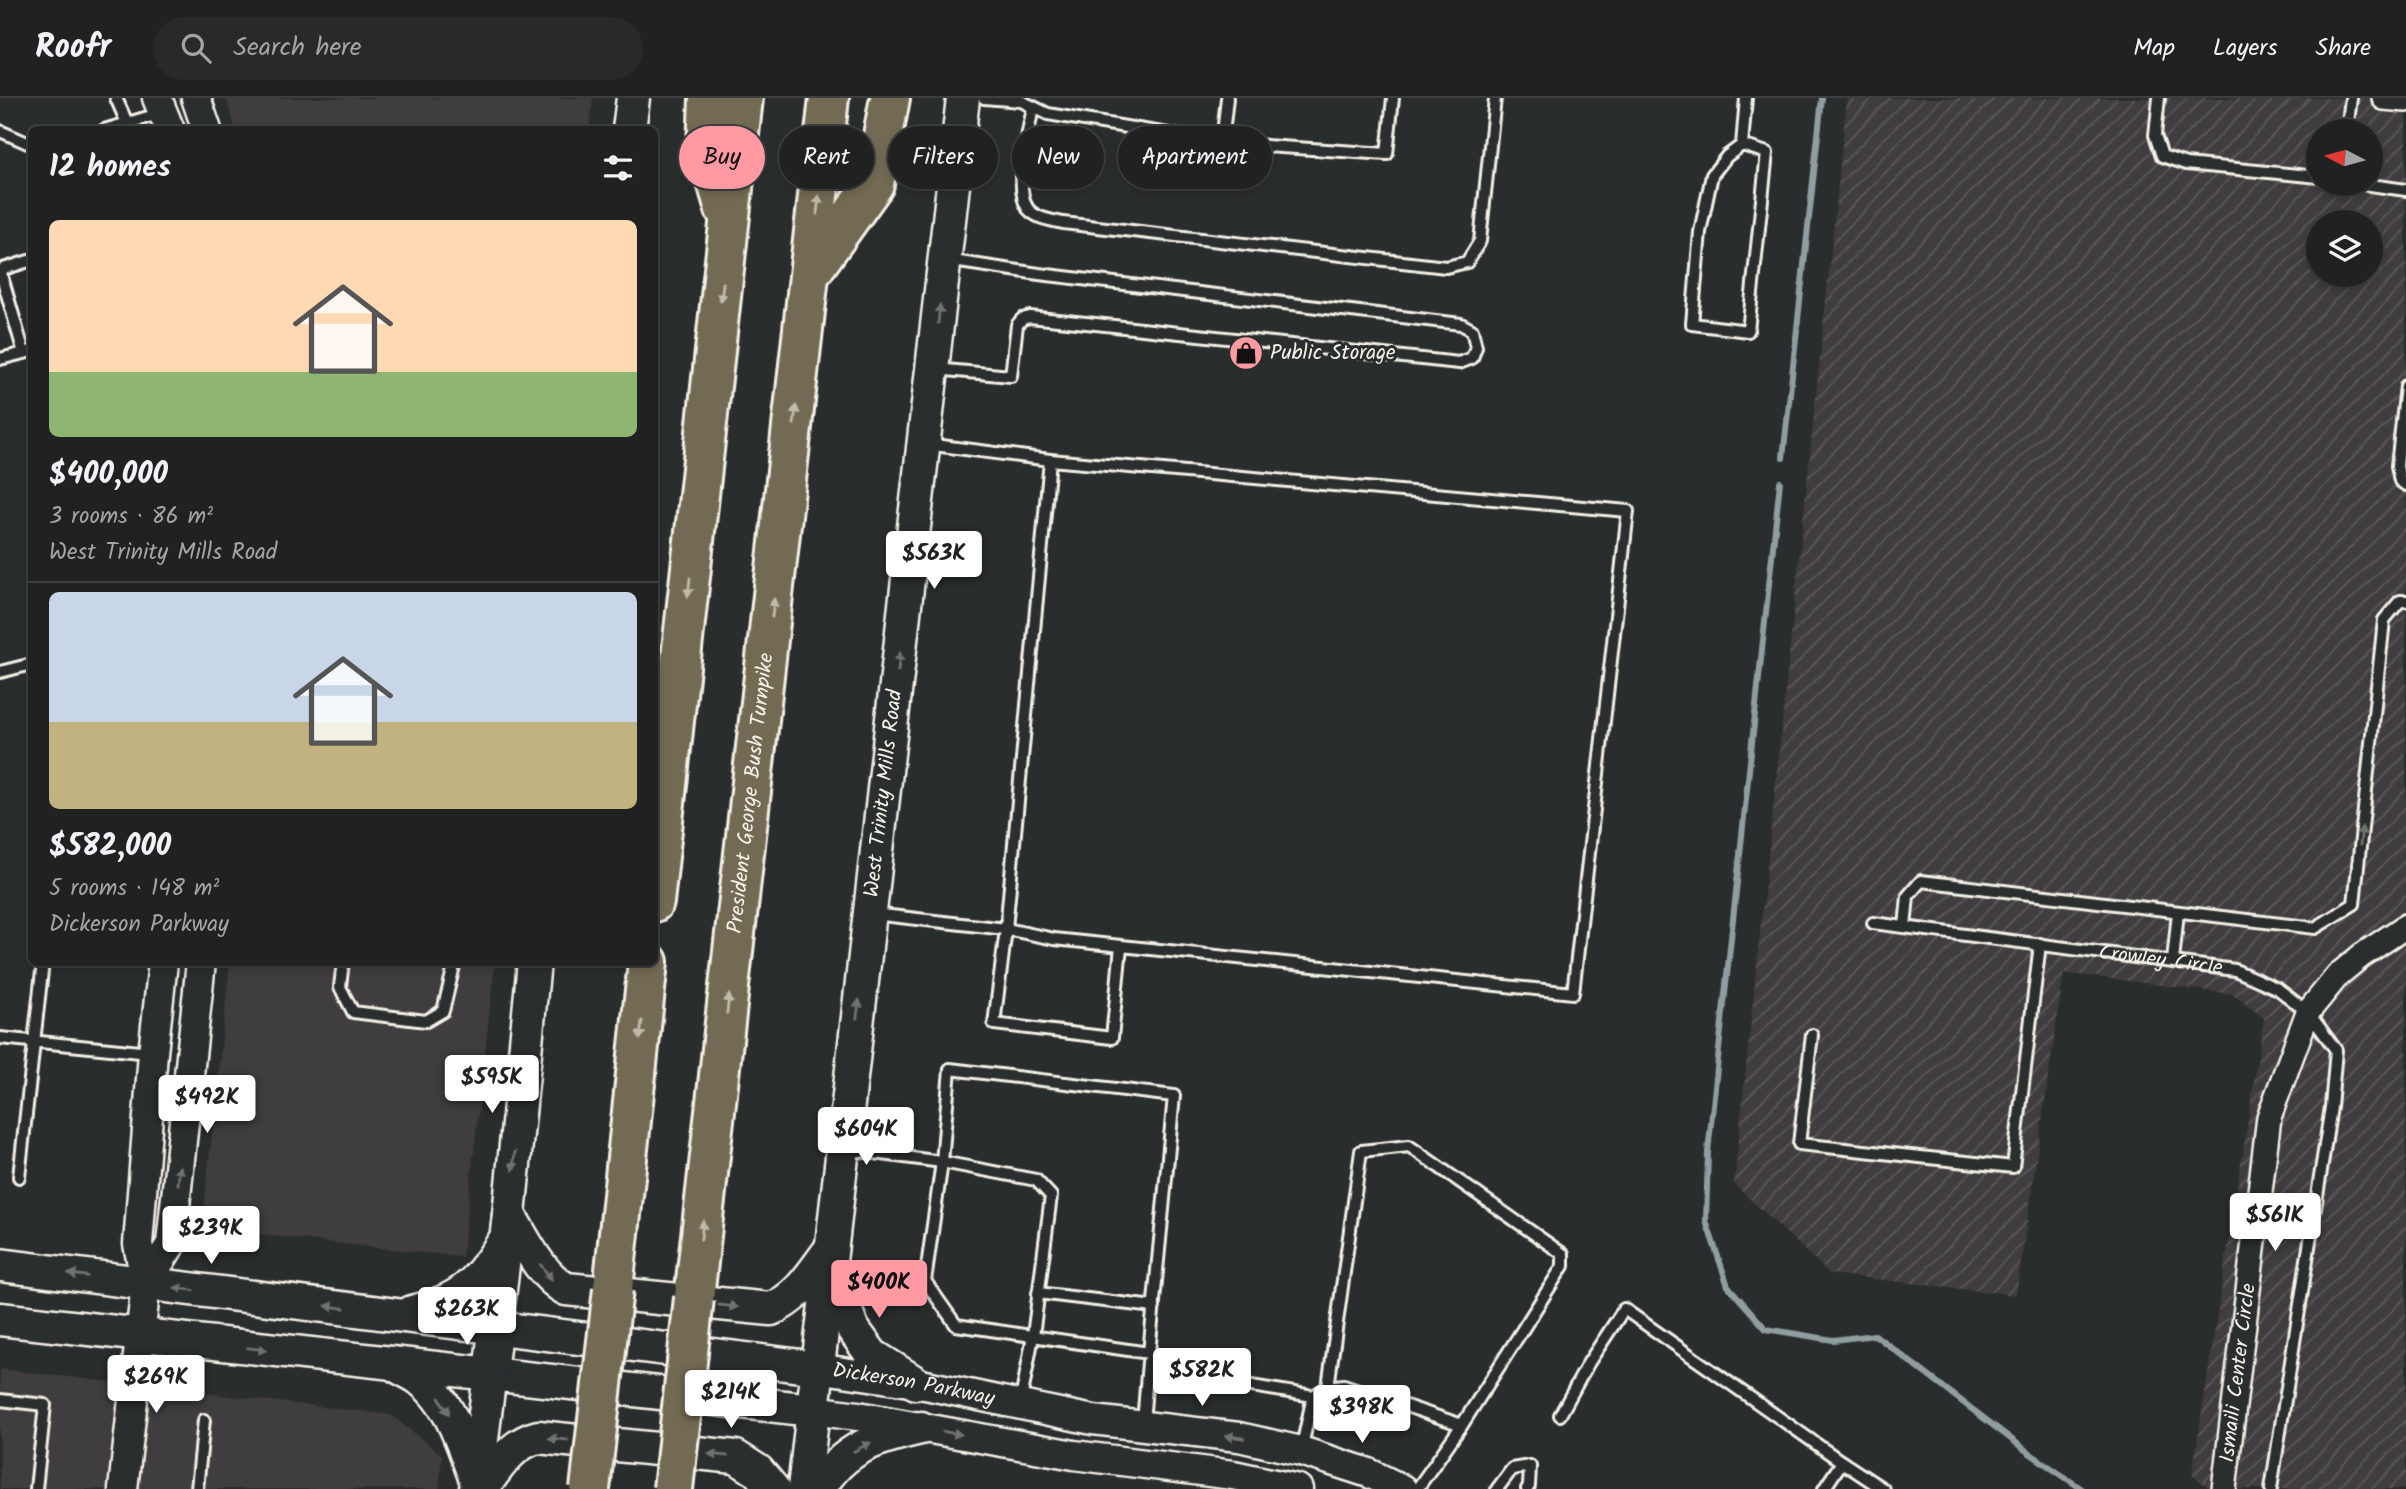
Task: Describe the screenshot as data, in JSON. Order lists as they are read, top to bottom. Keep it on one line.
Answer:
{"streets":{"highway":["President George Bush Turnpike"],"main road":["West Trinity Mills Road","Dickerson Parkway"],"street":["Ismaili Center Circle"],"lane":["Crowley Circle"]},"crossings":[["West Trinity Mills Road","Dickerson Parkway"],["Crowley Circle","Ismaili Center Circle"]],"one_way":["West Trinity Mills Road"],"places":{"shop":["Public Storage"]},"north":"left","page":{"header":"Roofr","search":"Search here","nav":["Map","Layers","Share"],"chip":["Buy","Rent","Filters","New","Apartment"],"heading":"12 homes","list":[{"name":"$400,000","note":"3 rooms · 86 m² · West Trinity Mills Road"},{"name":"$582,000","note":"5 rooms · 148 m² · Dickerson Parkway"}],"price":["$563K","$595K","$492K","$604K","$561K","$239K","$400K","$263K","$582K","$269K","$214K","$398K"]}}
